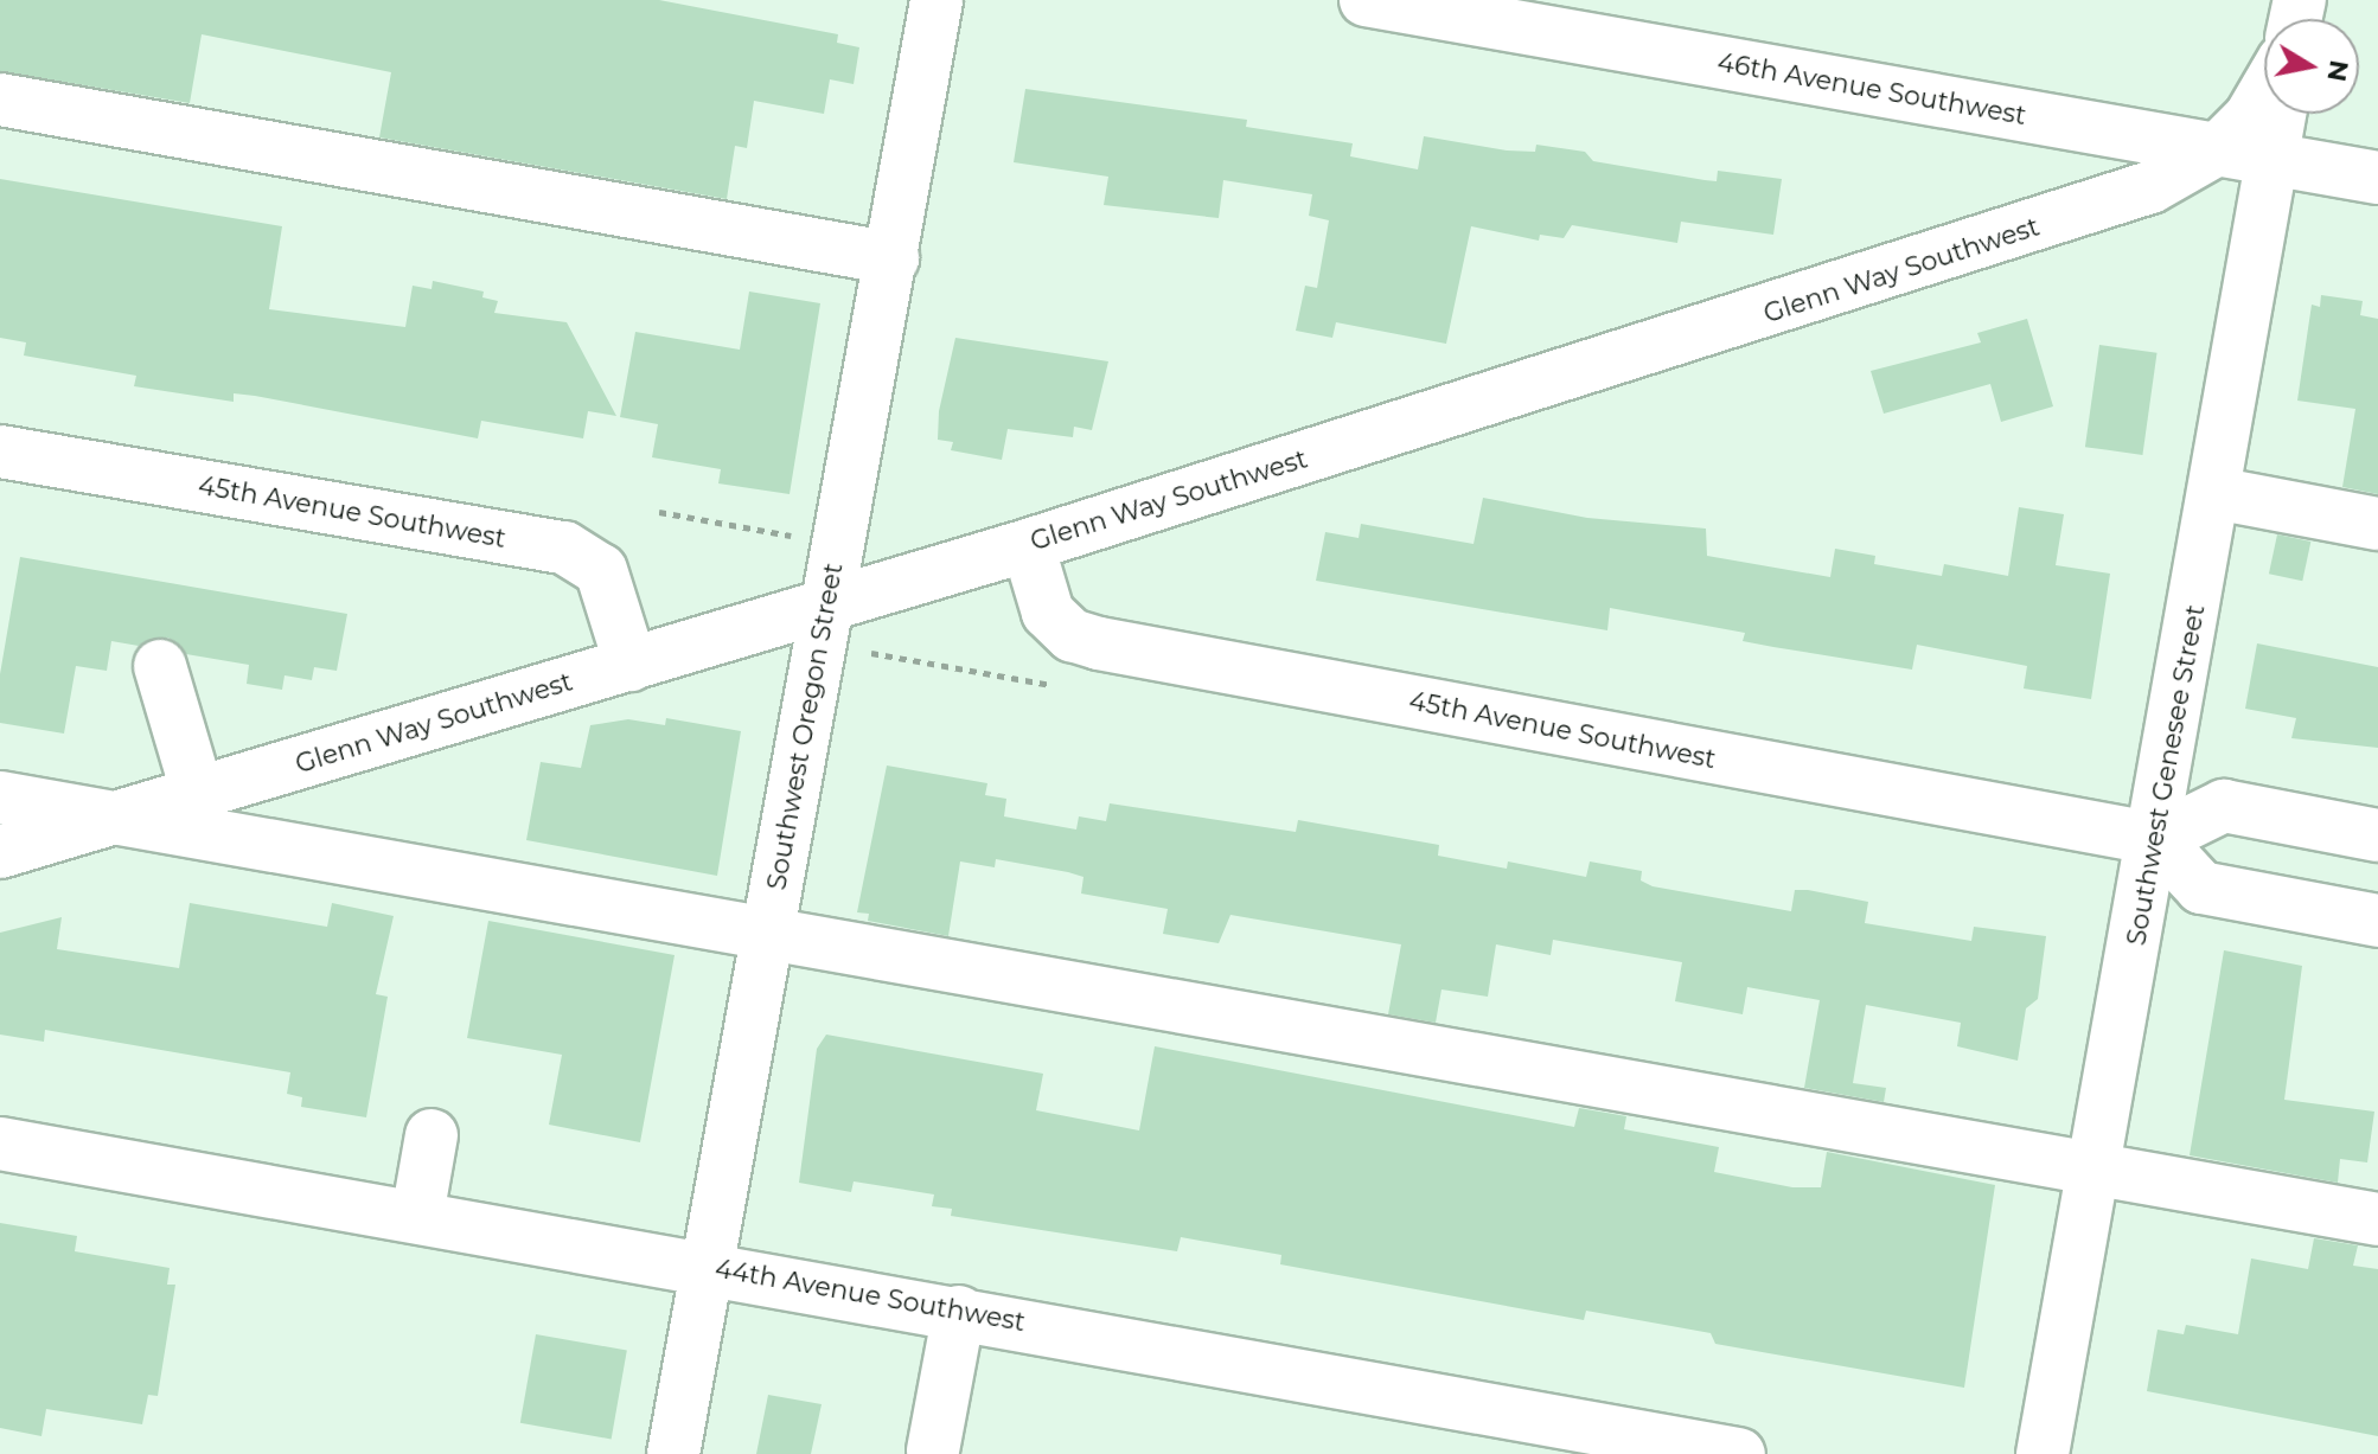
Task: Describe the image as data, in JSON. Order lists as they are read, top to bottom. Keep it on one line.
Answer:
{"streets":{"street":["46th Avenue Southwest","Glenn Way Southwest","45th Avenue Southwest","Southwest Oregon Street","Southwest Genesee Street","44th Avenue Southwest"]},"crossings":[["46th Avenue Southwest","Glenn Way Southwest"],["46th Avenue Southwest","Southwest Genesee Street"],["Glenn Way Southwest","45th Avenue Southwest"],["Glenn Way Southwest","Southwest Oregon Street"],["45th Avenue Southwest","Southwest Genesee Street"],["Southwest Oregon Street","44th Avenue Southwest"]],"north":"right"}
